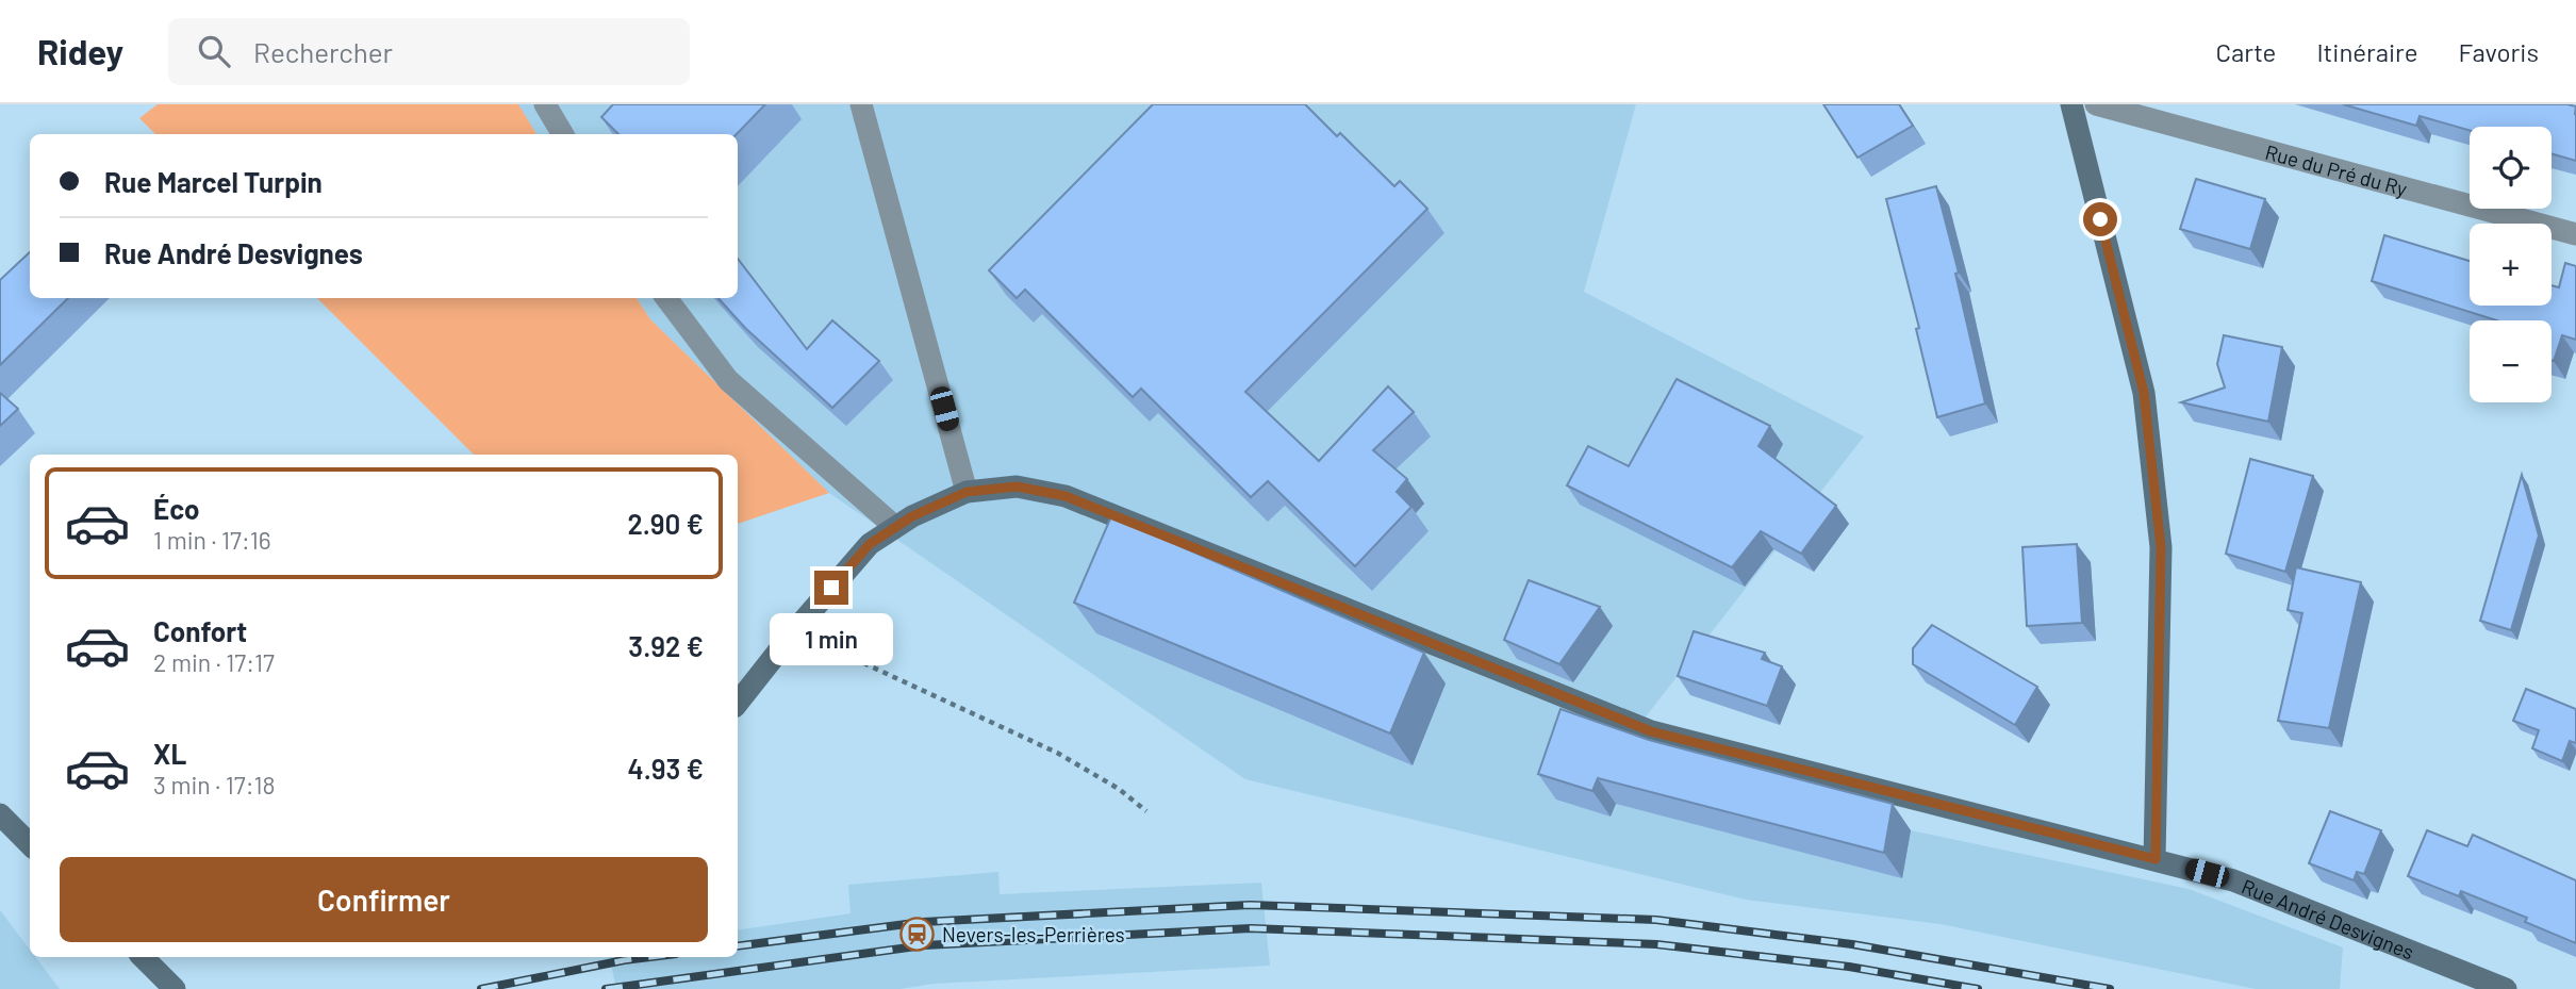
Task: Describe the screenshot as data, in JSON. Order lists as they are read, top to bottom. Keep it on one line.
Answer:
{"streets":{"street":["Rue du Pré du Ry","Rue André Desvignes"]},"places":{"station":["Nevers-les-Perrières"]},"page":{"header":"Ridey","search":"Rechercher","nav":["Carte","Itinéraire","Favoris"],"map_buttons":["+","−"],"banner":["Rue Marcel Turpin","Rue André Desvignes"],"list":[{"name":"Éco","note":"1 min · 17:16","value":"2.90 €"},{"name":"Confort","note":"2 min · 17:17","value":"3.92 €"},{"name":"XL","note":"3 min · 17:18","value":"4.93 €"}],"bubble":"1 min","buttons":"Confirmer"}}
